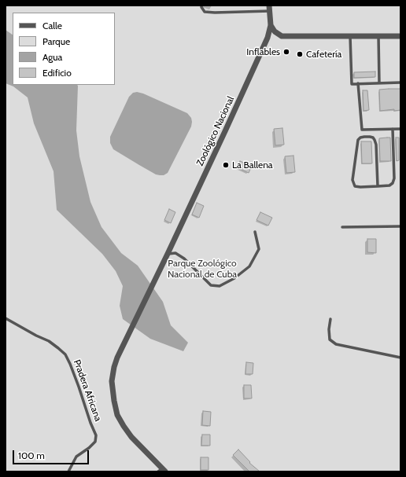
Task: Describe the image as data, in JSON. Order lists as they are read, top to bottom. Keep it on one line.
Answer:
{"streets":{"street":["Zoológico Nacional"],"lane":["Pradera Africana"]},"parks":["Parque Zoológico Nacional de Cuba"],"places":["Inflables","Cafetería","La Ballena"],"legend":["Calle","Parque","Agua","Edificio"],"scale_bar":"100 m"}
